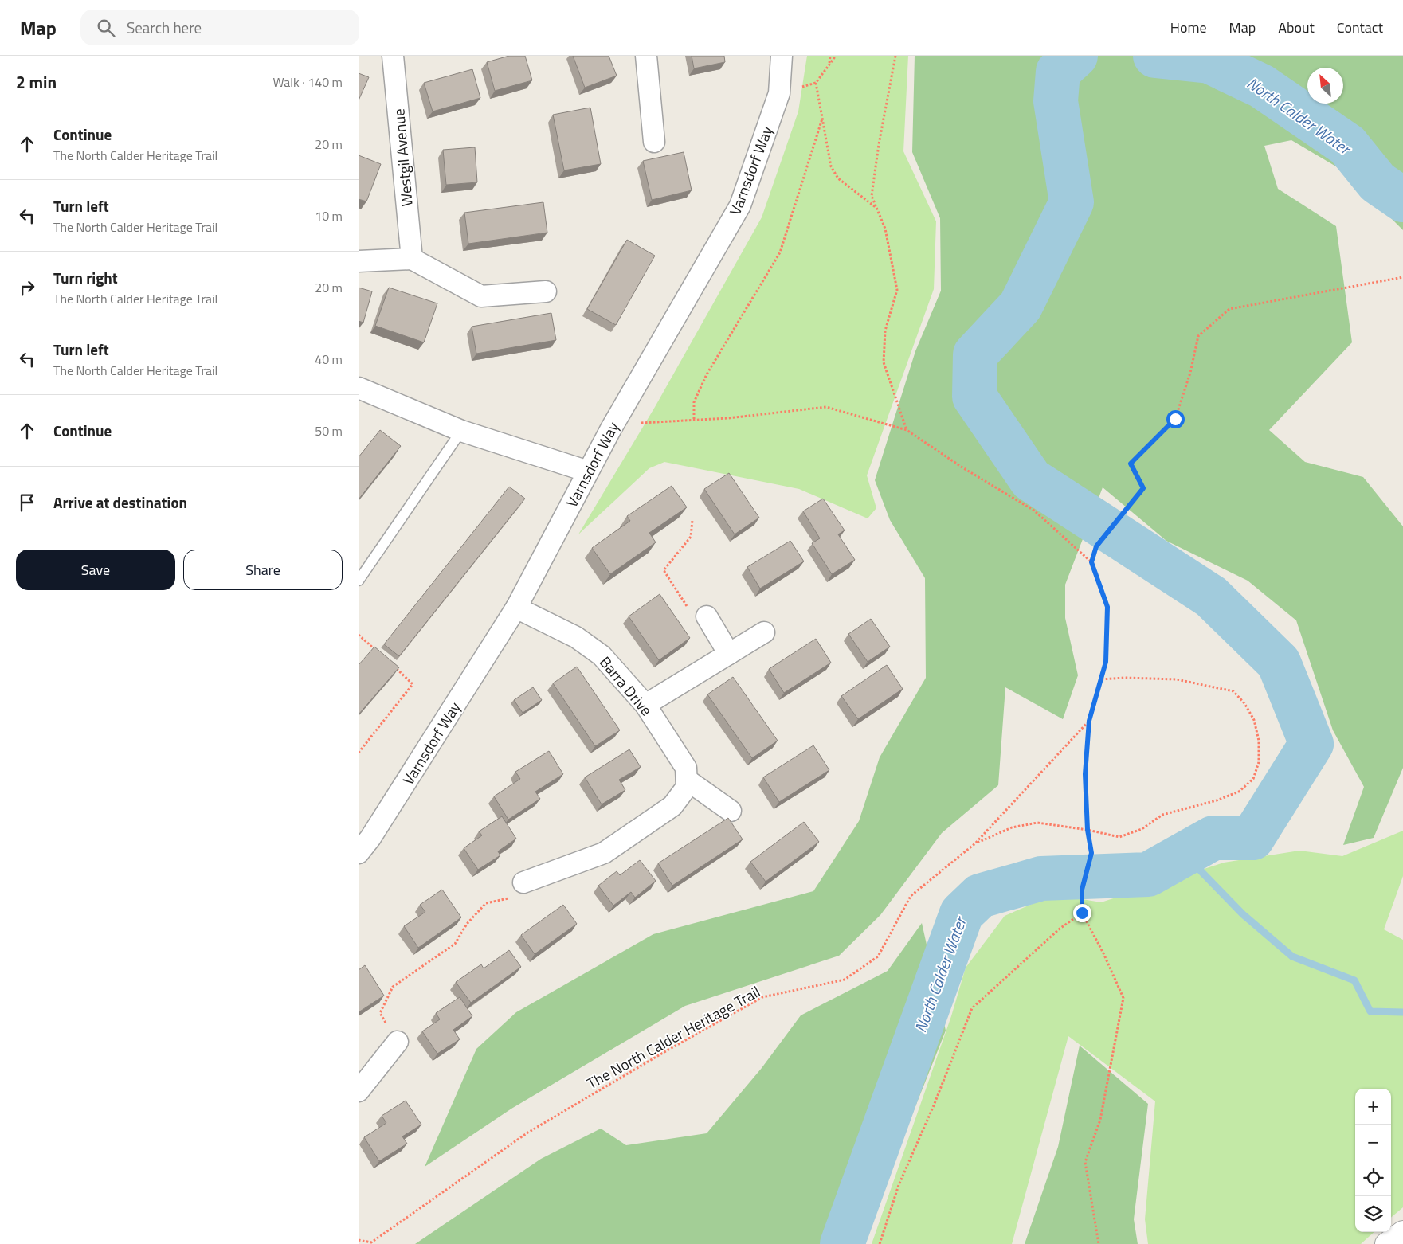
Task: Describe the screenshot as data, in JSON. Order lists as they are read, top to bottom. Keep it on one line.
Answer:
{"streets":{"street":["Westgil Avenue","Varnsdorf Way","Barra Drive"],"path":["The North Calder Heritage Trail"]},"crossings":[["Varnsdorf Way","Barra Drive"]],"water":["North Calder Water"],"north":"top left","page":{"header":"Map","search":"Search here","nav":["Home","Map","About","Contact"],"heading":["2 min","Walk · 140 m"],"list":[["Continue","The North Calder Heritage Trail","20 m"],["Turn left","The North Calder Heritage Trail","10 m"],["Turn right","The North Calder Heritage Trail","20 m"],["Turn left","The North Calder Heritage Trail","40 m"],["Continue","50 m"],"Arrive at destination"],"buttons":["Save","Share"],"map_buttons":["+","−"]}}
